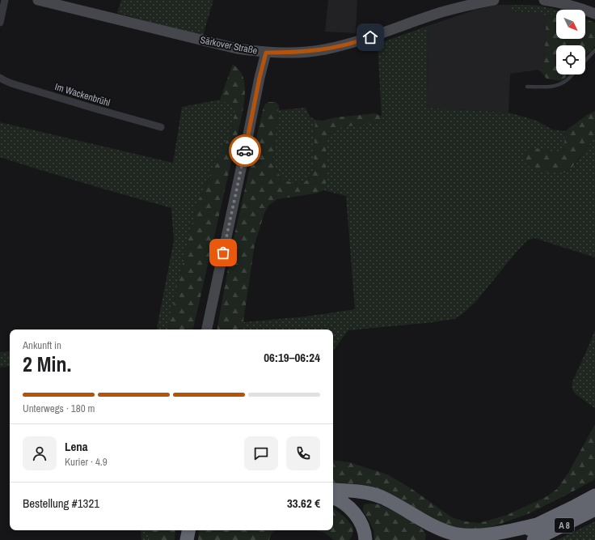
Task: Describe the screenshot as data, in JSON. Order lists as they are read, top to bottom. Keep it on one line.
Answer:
{"streets":{"highway":["A 8"],"main road":["Särkover Straße"],"street":["Im Wackenbrühl"]},"north":"bottom right","page":{"heading":["2 Min.","Ankunft in","06:19–06:24"],"panel":["Lena","Kurier · 4.9","Bestellung #1321","33.62 €"],"bar":"Unterwegs · 180 m"}}
